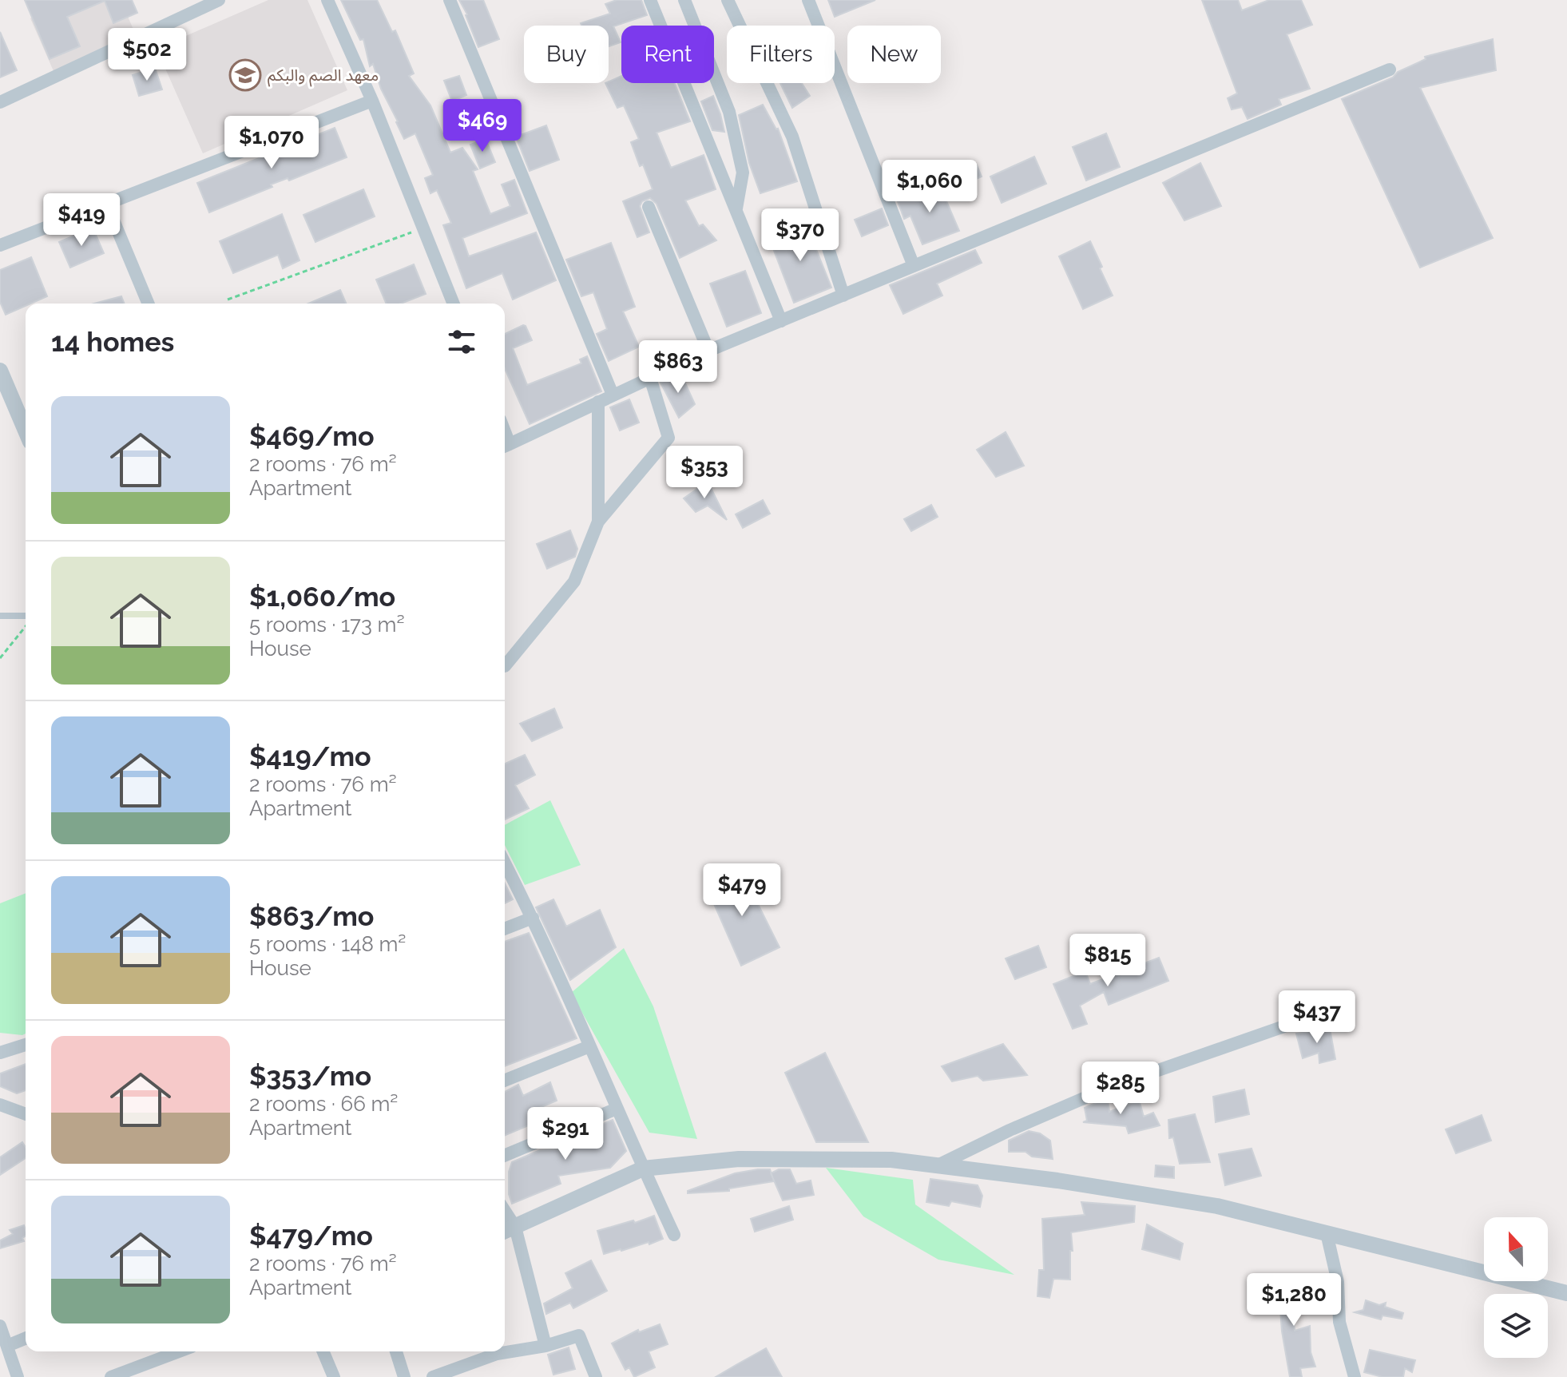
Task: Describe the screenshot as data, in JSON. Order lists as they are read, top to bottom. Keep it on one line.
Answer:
{"places":{"school or university":["معهد الصم والبكم"]},"north":"top","page":{"chip":["Buy","Rent","Filters","New"],"price":["$502","$469","$1,070","$1,060","$419","$370","$863","$353","$479","$815","$437","$285","$291","$1,280"],"heading":"14 homes","list":[{"name":"$469/mo","note":"2 rooms · 76 m² · Apartment"},{"name":"$1,060/mo","note":"5 rooms · 173 m² · House"},{"name":"$419/mo","note":"2 rooms · 76 m² · Apartment"},{"name":"$863/mo","note":"5 rooms · 148 m² · House"},{"name":"$353/mo","note":"2 rooms · 66 m² · Apartment"},{"name":"$479/mo","note":"2 rooms · 76 m² · Apartment"}]}}
